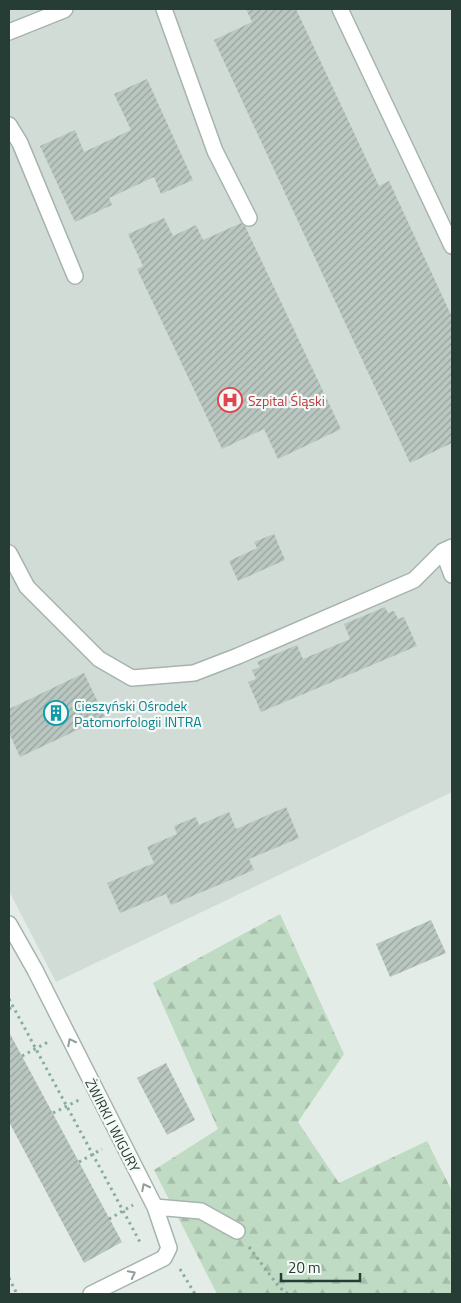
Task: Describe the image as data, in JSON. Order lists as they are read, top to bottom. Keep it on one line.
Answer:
{"streets":{"street":["ŻWIRKI I WIGURY"]},"places":{"hospital":["Szpital Śląski"],"building":["Cieszyński Ośrodek Patomorfologii INTRA"]},"scale_bar":"20 m"}
